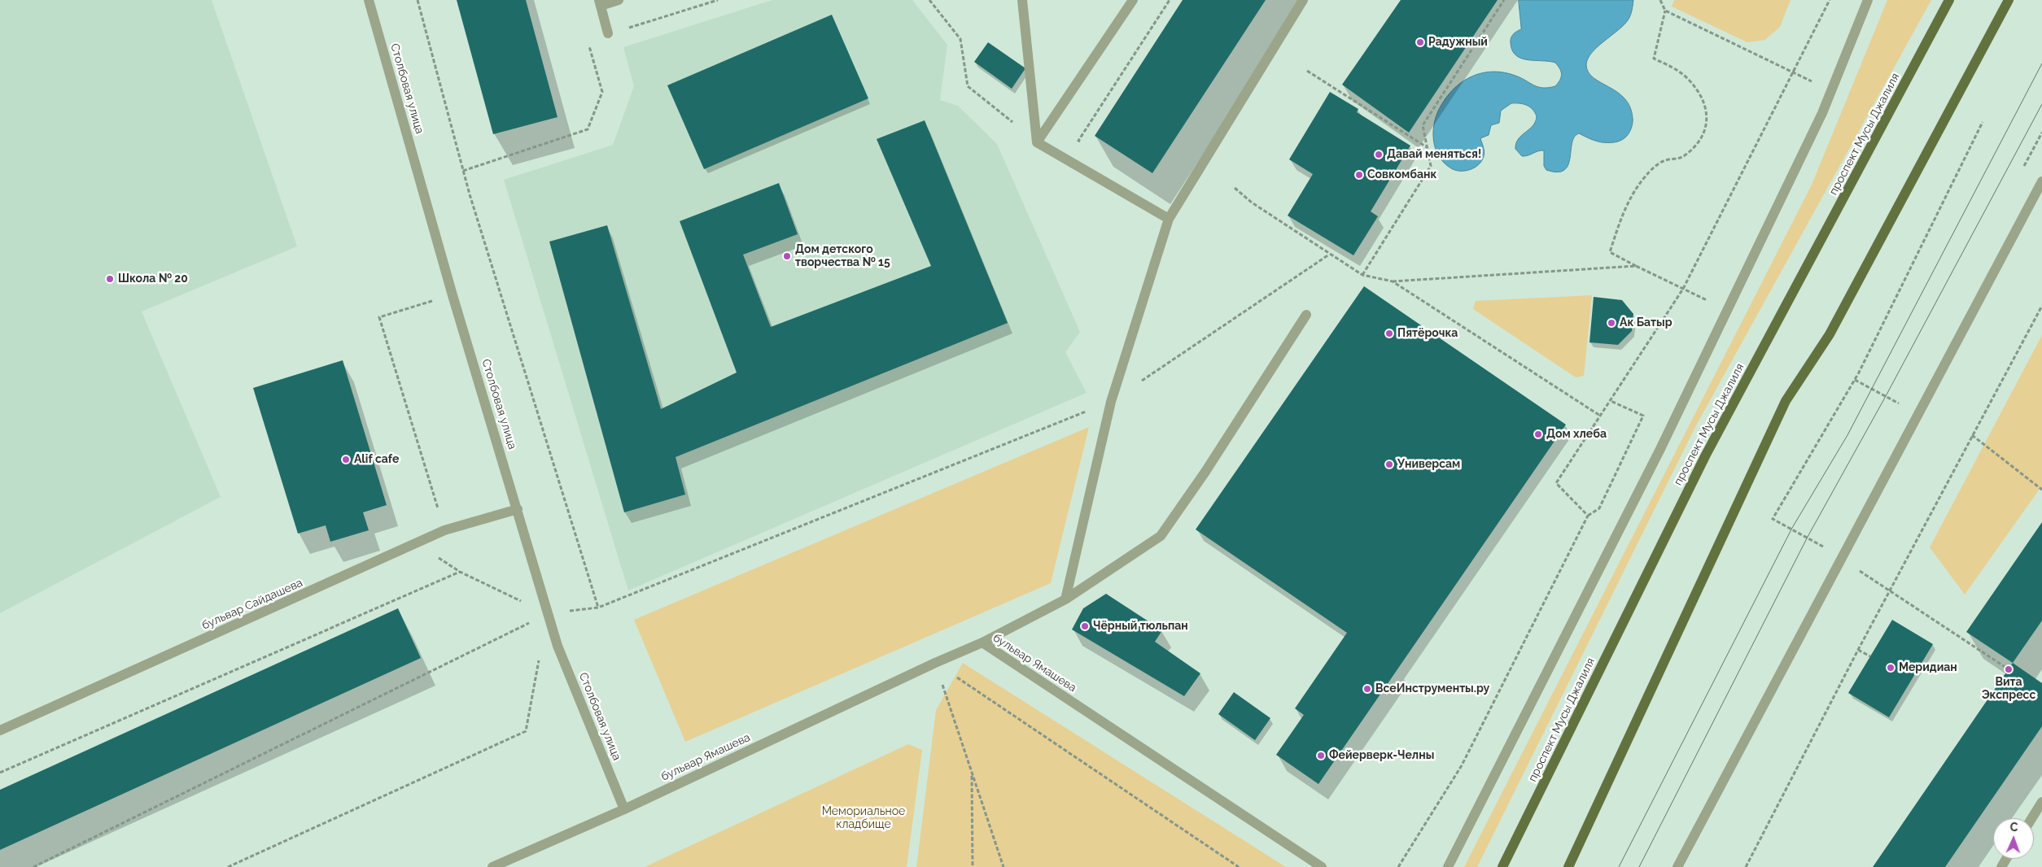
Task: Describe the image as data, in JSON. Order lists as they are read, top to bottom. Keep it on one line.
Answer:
{"streets":{"main road":["проспект Мусы Джалиля"],"street":["Столбовая улица","бульвар Сайдашева","бульвар Ямашева"]},"crossings":[["Столбовая улица","бульвар Сайдашева"],["Столбовая улица","бульвар Ямашева"]],"parks":["Мемориальное кладбище"],"places":["Радужный","Давай меняться!","Совкомбанк","Дом детского творчества № 15","Школа № 20","Ак Батыр","Пятёрочка","Дом хлеба","Alif cafe","Универсам","Чёрный тюльпан","Меридиан","Вита Экспресс","ВсеИнструменты.ру","Фейерверк-Челны"],"north":"top"}
